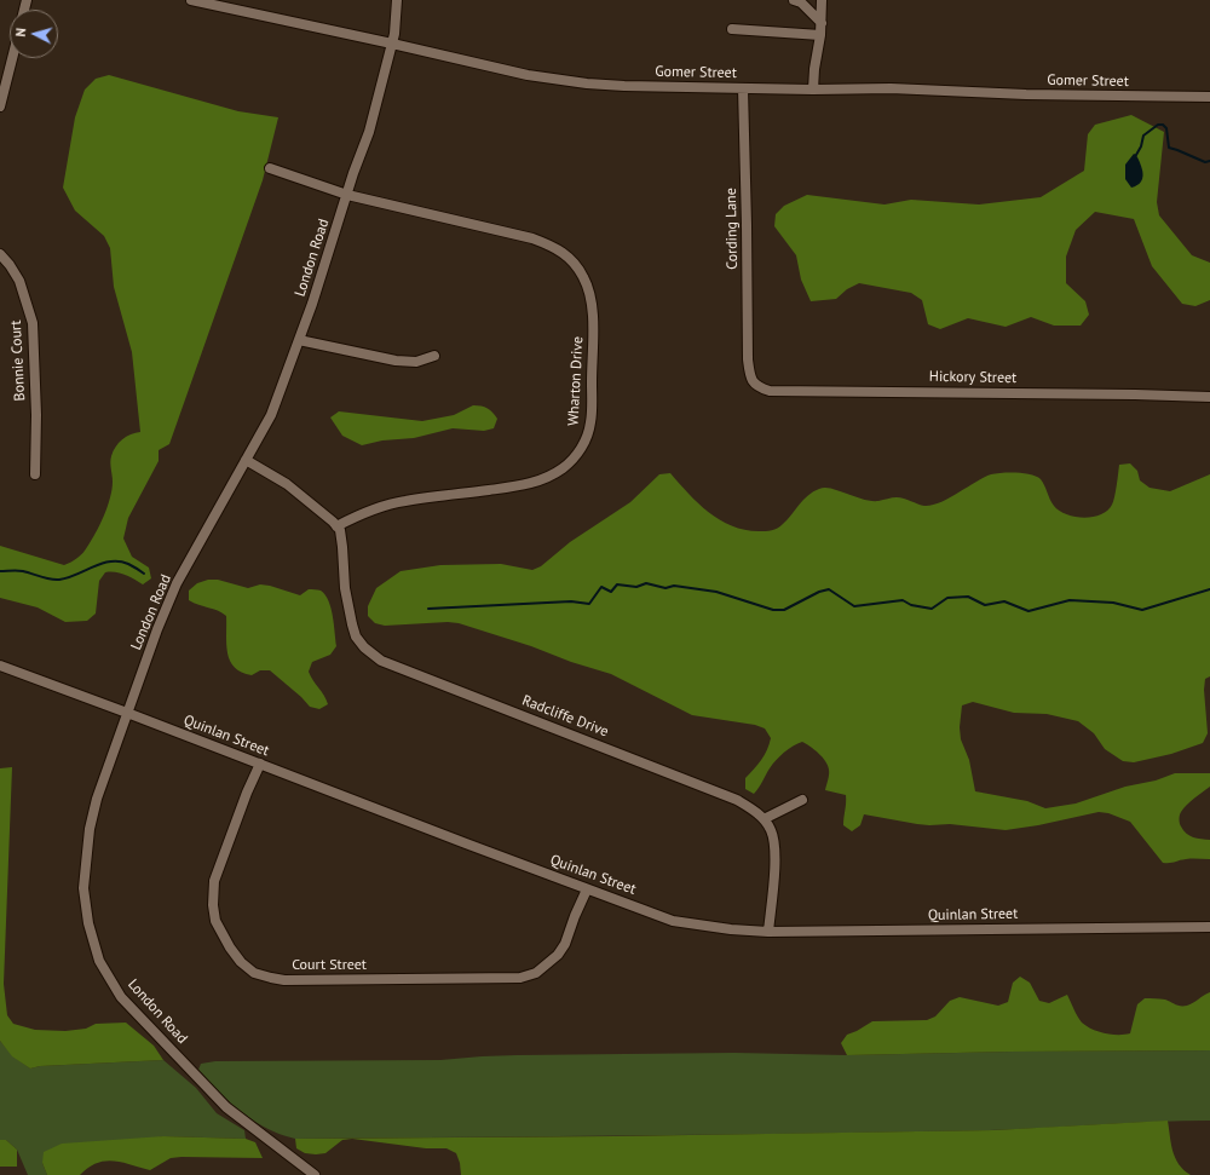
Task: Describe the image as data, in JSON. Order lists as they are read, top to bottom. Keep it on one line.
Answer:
{"streets":{"street":["Gomer Street","Cording Lane","London Road","Bonnie Court","Hickory Street","Wharton Drive","Radcliffe Drive","Quinlan Street","Court Street"]},"crossings":[["Gomer Street","Cording Lane"],["Gomer Street","London Road"],["Cording Lane","Hickory Street"],["London Road","Wharton Drive"],["London Road","Quinlan Street"],["Wharton Drive","Radcliffe Drive"],["Radcliffe Drive","Quinlan Street"],["Quinlan Street","Court Street"]],"north":"left"}
